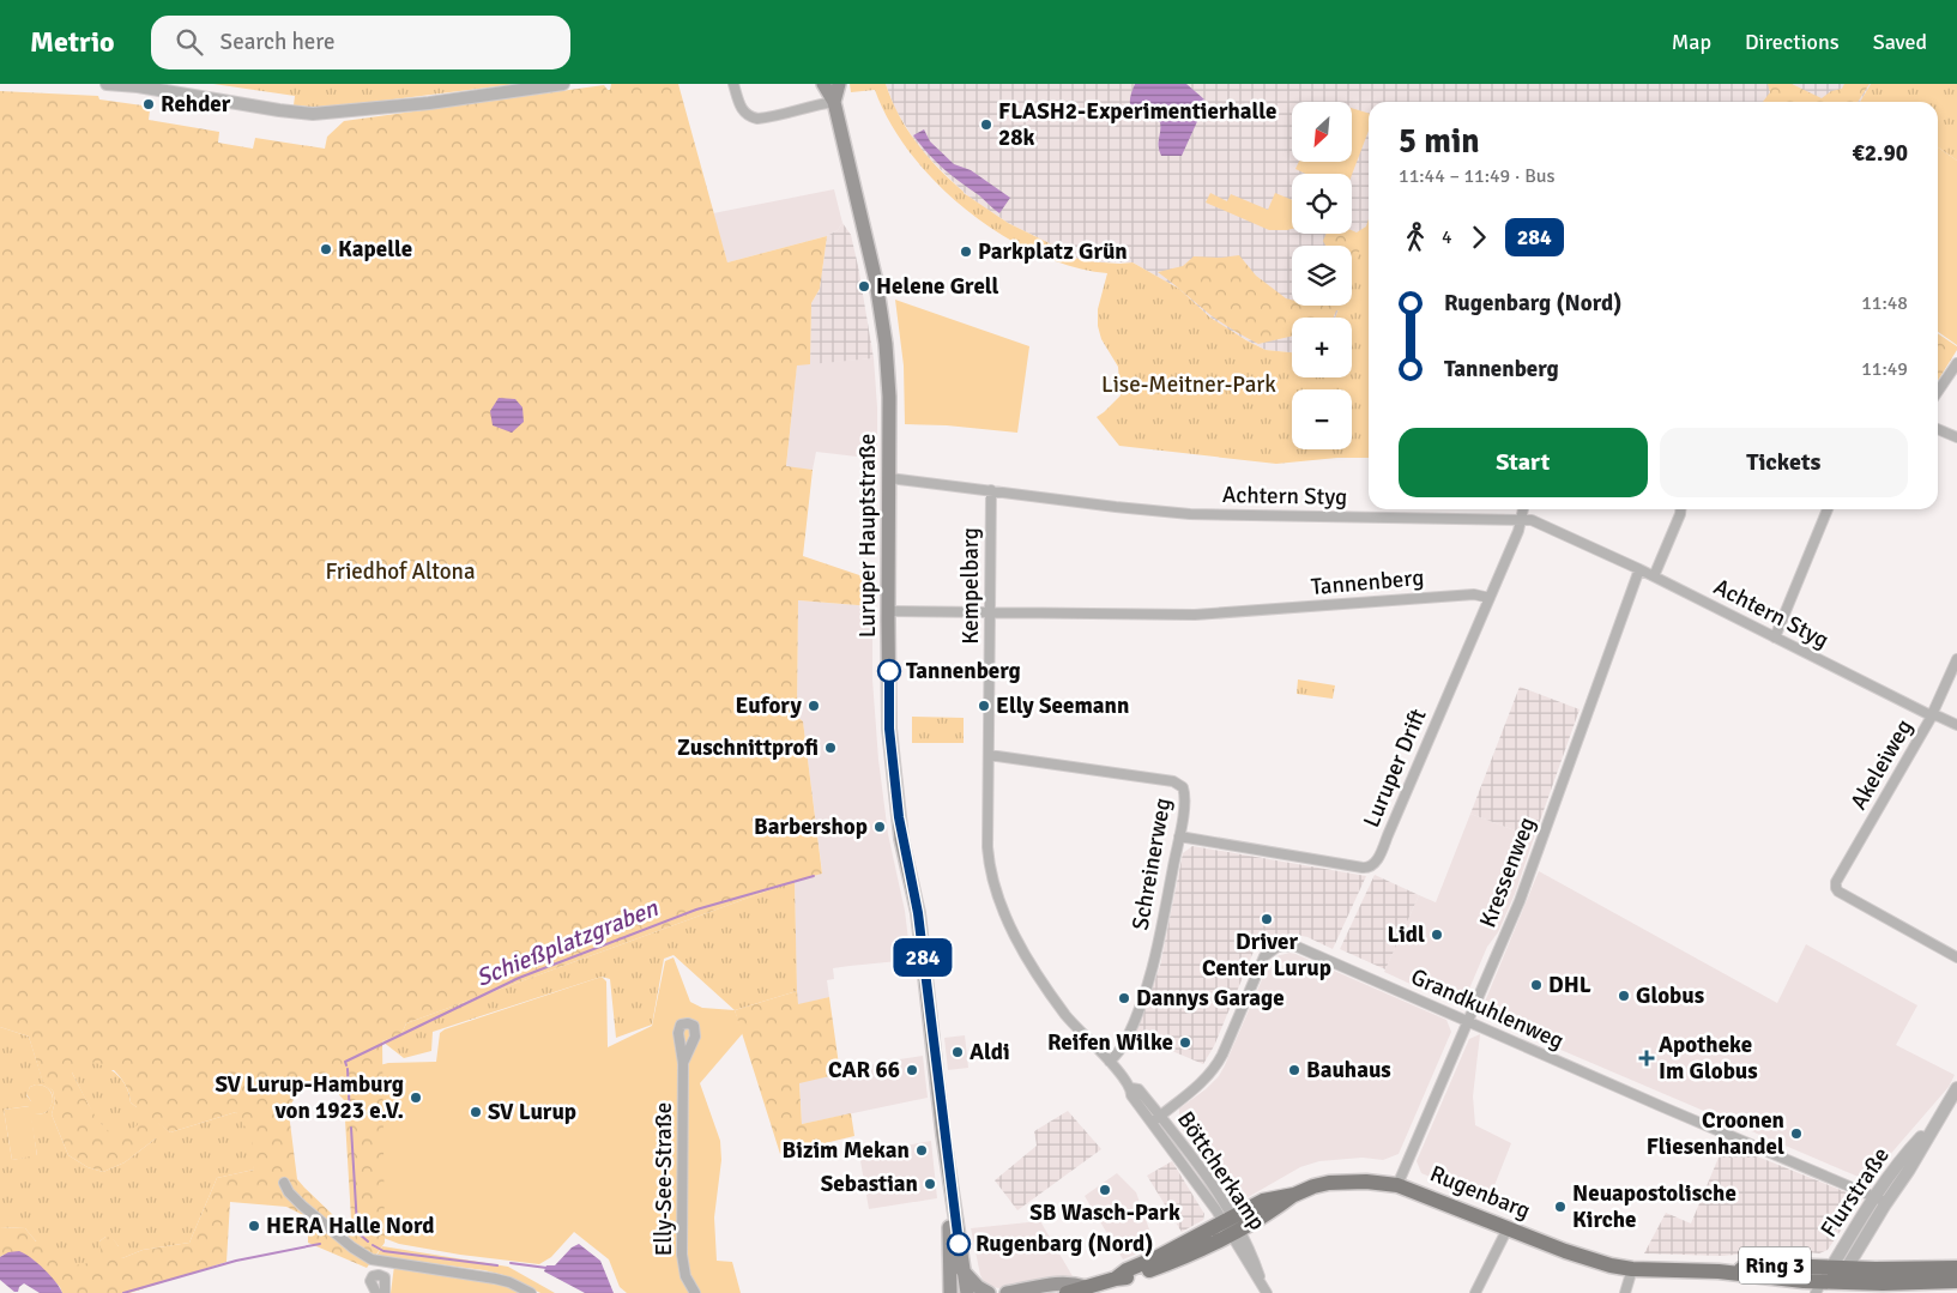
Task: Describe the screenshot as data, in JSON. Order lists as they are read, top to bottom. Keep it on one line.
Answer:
{"streets":{"main road":["Luruper Hauptstraße","Rugenbarg","Ring 3"],"street":["Achtern Styg","Tannenberg","Kempelbarg","Akeleiweg","Luruper Drift","Schreinerweg","Kressenweg","Grandkuhlenweg","Böttcherkamp","Elly-See-Straße","Flurstraße"]},"crossings":[["Achtern Styg","Luruper Hauptstraße"],["Achtern Styg","Kempelbarg"],["Achtern Styg","Akeleiweg"],["Achtern Styg","Luruper Drift"],["Achtern Styg","Kressenweg"],["Luruper Hauptstraße","Tannenberg"],["Tannenberg","Kempelbarg"],["Tannenberg","Luruper Drift"],["Kempelbarg","Schreinerweg"],["Kempelbarg","Böttcherkamp"],["Luruper Drift","Schreinerweg"],["Schreinerweg","Böttcherkamp"],["Kressenweg","Grandkuhlenweg"],["Kressenweg","Rugenbarg"],["Grandkuhlenweg","Böttcherkamp"],["Grandkuhlenweg","Flurstraße"],["Böttcherkamp","Rugenbarg"],["Rugenbarg","Flurstraße"]],"water":["Schießplatzgraben"],"parks":["Lise-Meitner-Park","Friedhof Altona"],"places":{"other":["Rehder","FLASH2-Experimentierhalle 28k","Kapelle","Parkplatz Grün","Helene Grell","Tannenberg","Eufory","Elly Seemann","Zuschnittprofi","Barbershop","Driver Center Lurup","Lidl","DHL","Globus","Dannys Garage","Reifen Wilke","Aldi","CAR 66","Bauhaus","SV Lurup-Hamburg von 1923 e.V.","SV Lurup","Croonen Fliesenhandel","Bizim Mekan","Sebastian","SB Wasch-Park","Neuapostolische Kirche","HERA Halle Nord","Rugenbarg (Nord)"],"health":["Apotheke Im Globus"]},"lines":["bus line 284"],"north":"bottom left","page":{"header":"Metrio","search":"Search here","nav":["Map","Directions","Saved"],"on_map":"284","map_buttons":["+","−"],"heading":["5 min","11:44 – 11:49 · Bus","€2.90"],"legs":["4","284"],"list":[{"name":"Rugenbarg (Nord)","value":"11:48"},{"name":"Tannenberg","value":"11:49"}],"buttons":["Start","Tickets"]}}
